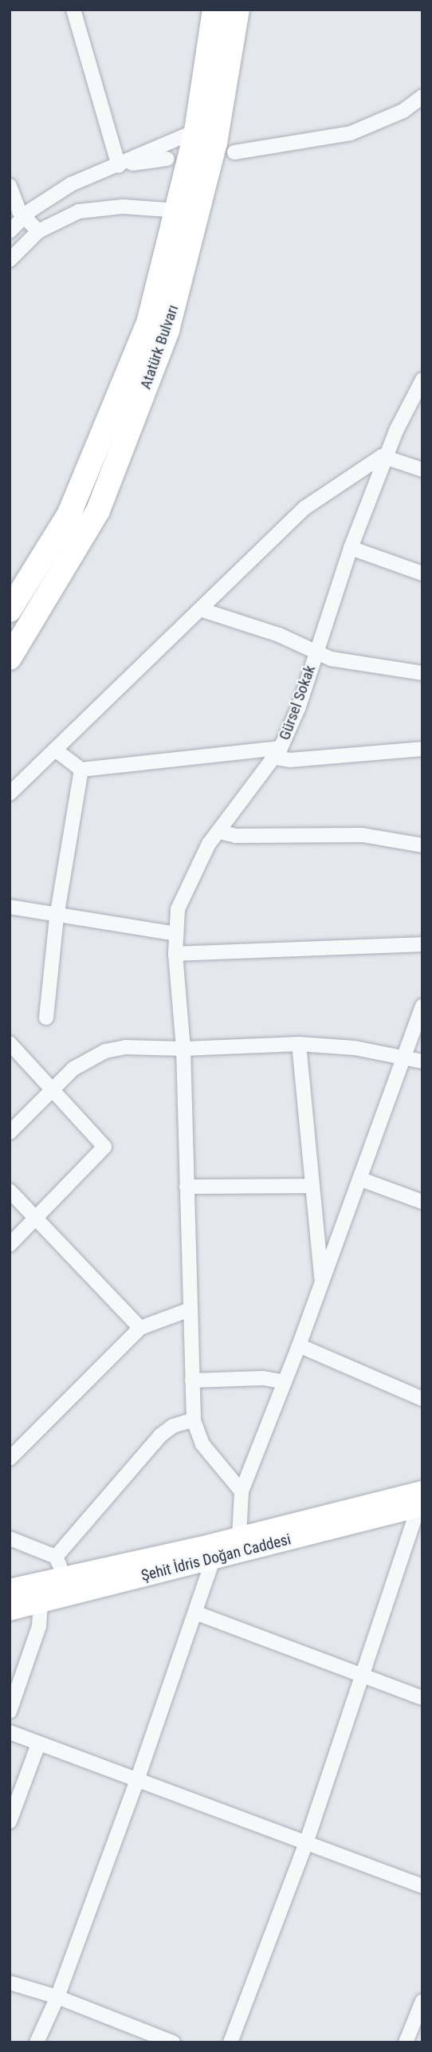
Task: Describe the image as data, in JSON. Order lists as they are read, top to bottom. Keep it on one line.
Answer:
{"streets":{"main road":["Atatürk Bulvarı","Şehit İdris Doğan Caddesi"],"street":["Gürsel Sokak"]}}
